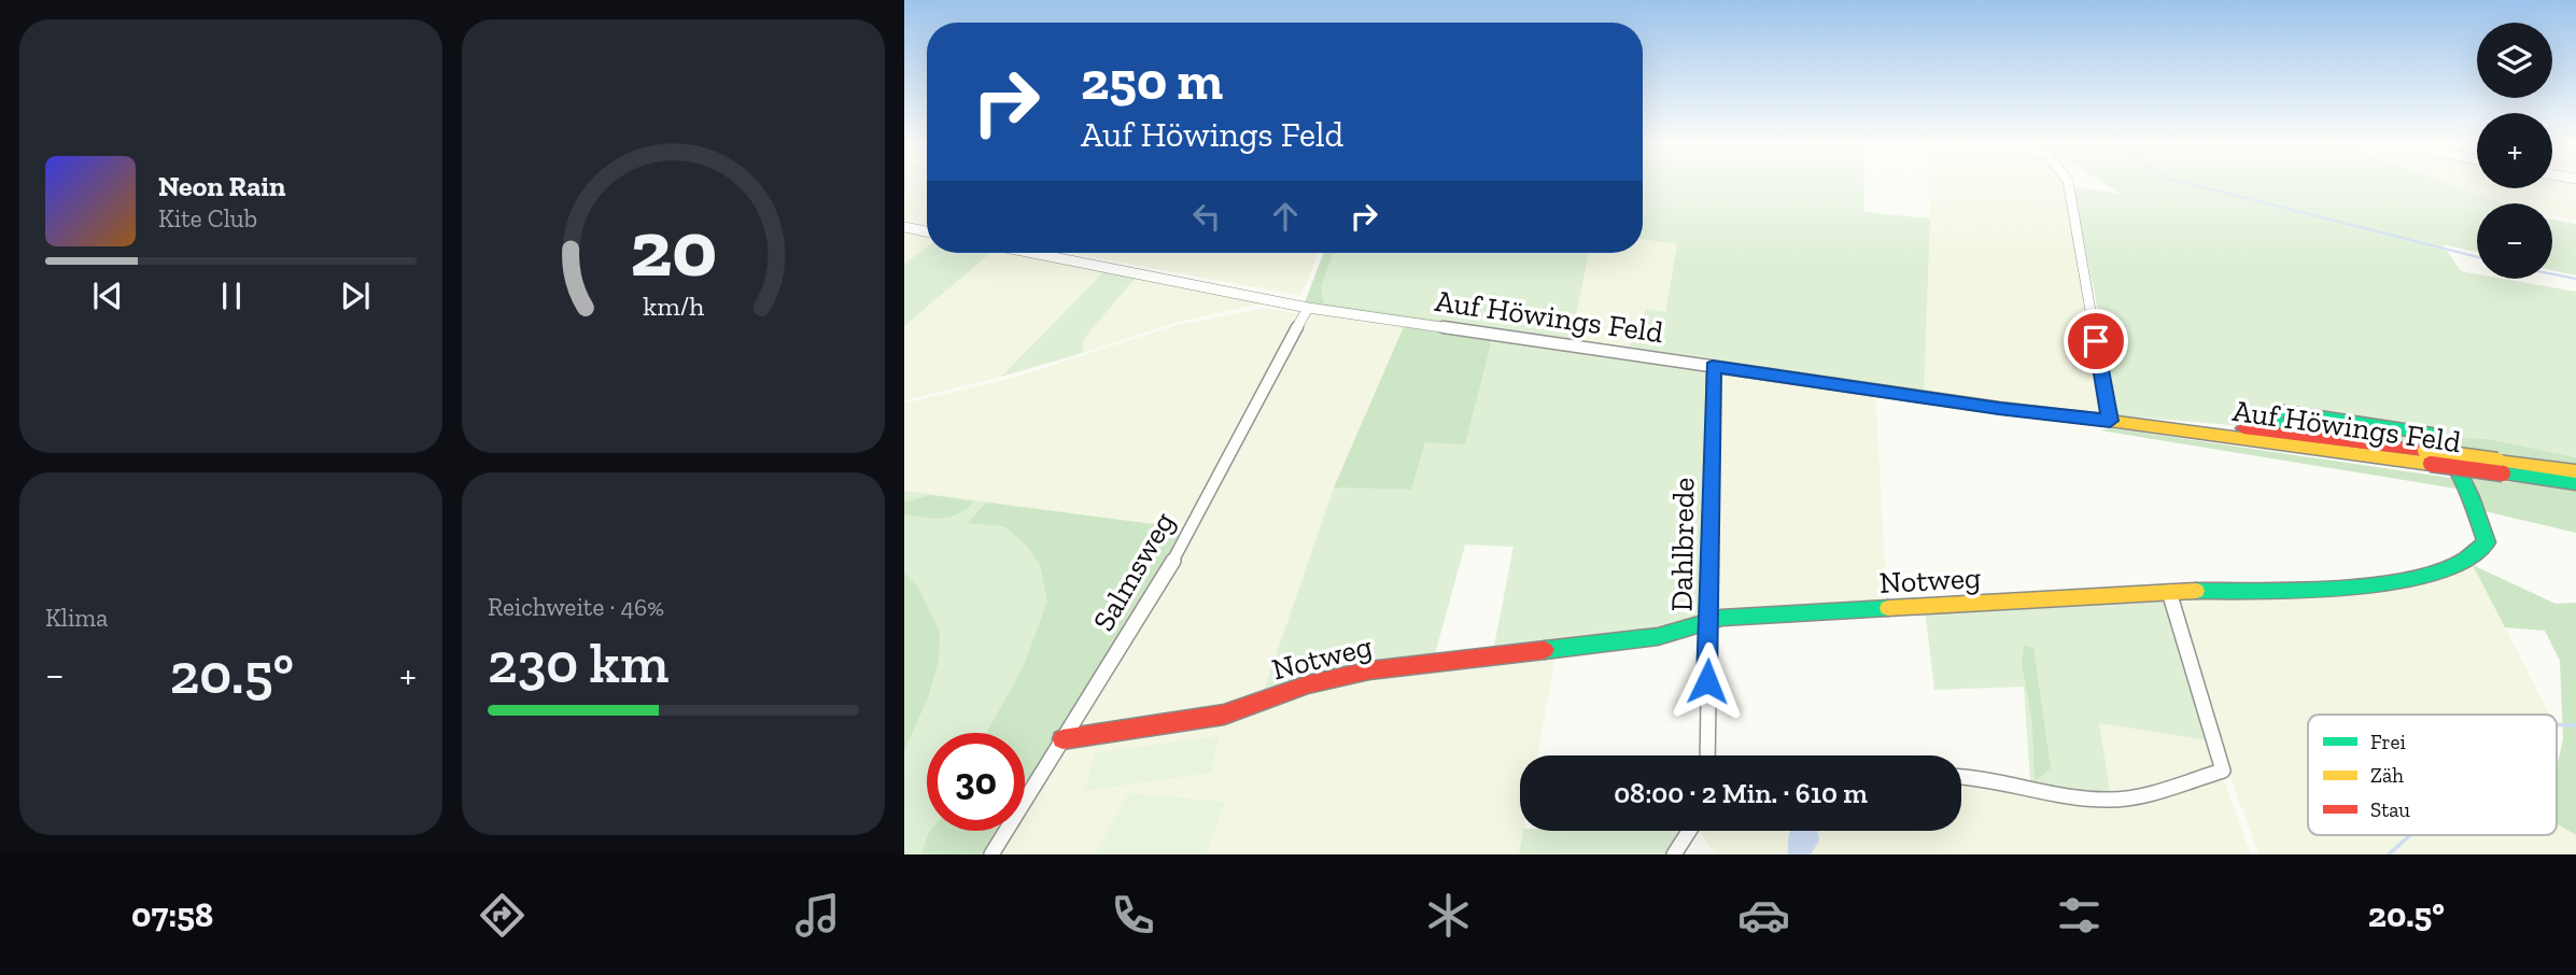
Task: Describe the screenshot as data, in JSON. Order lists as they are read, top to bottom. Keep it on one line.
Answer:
{"streets":{"street":["Auf Höwings Feld","Dahlbrede","Salmsweg","Notweg"]},"crossings":[["Auf Höwings Feld","Dahlbrede"],["Auf Höwings Feld","Salmsweg"],["Auf Höwings Feld","Notweg"],["Dahlbrede","Notweg"],["Salmsweg","Notweg"]],"legend":["Frei","Zäh","Stau"],"page":{"map_buttons":["+","−"],"turn":["250 m","Auf Höwings Feld"],"song":["Neon Rain","Kite Club"],"tile":["Klima",["Reichweite · 46%","230 km"]],"heat":["−","20.5°","+"],"limit":"30","trip":"08:00 · 2 Min. · 610 m","tabs":["07:58","20.5°"],"gauge":["20","km/h"]}}
